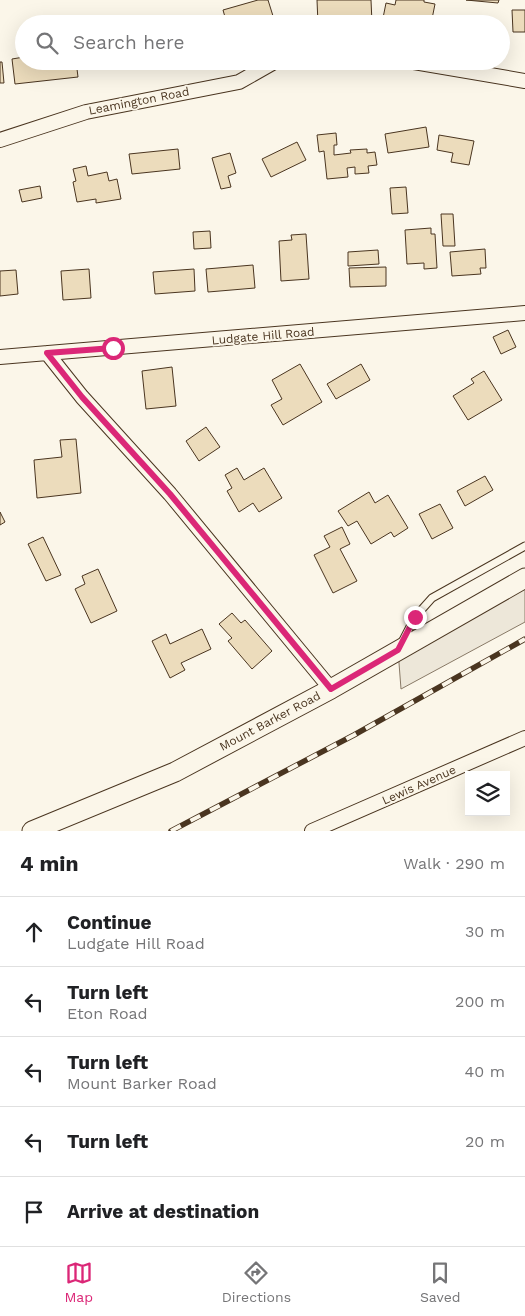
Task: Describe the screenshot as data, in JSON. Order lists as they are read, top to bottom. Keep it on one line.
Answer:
{"streets":{"main road":["Mount Barker Road"],"street":["Leamington Road","Ludgate Hill Road","Lewis Avenue"]},"page":{"search":"Search here","heading":["4 min","Walk · 290 m"],"list":[["Continue","Ludgate Hill Road","30 m"],["Turn left","Eton Road","200 m"],["Turn left","Mount Barker Road","40 m"],["Turn left","20 m"],"Arrive at destination"],"nav":["Map","Directions","Saved"]}}
